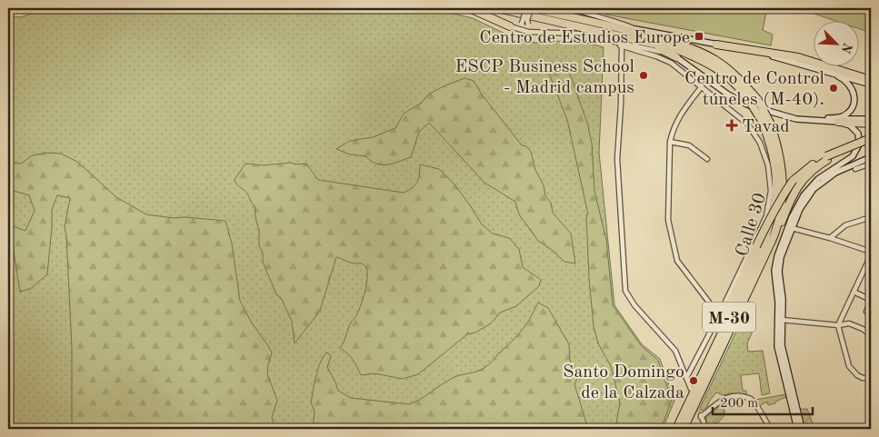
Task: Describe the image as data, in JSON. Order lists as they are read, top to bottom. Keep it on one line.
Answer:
{"streets":{"highway":["Calle 30","M-30"]},"places":{"transit":["Centro de Estudios Europe"],"other":["ESCP Business School - Madrid campus","Centro de Control túneles (M-40).","Santo Domingo de la Calzada"],"health":["Tavad"]},"scale_bar":"200 m","north":"bottom right"}
